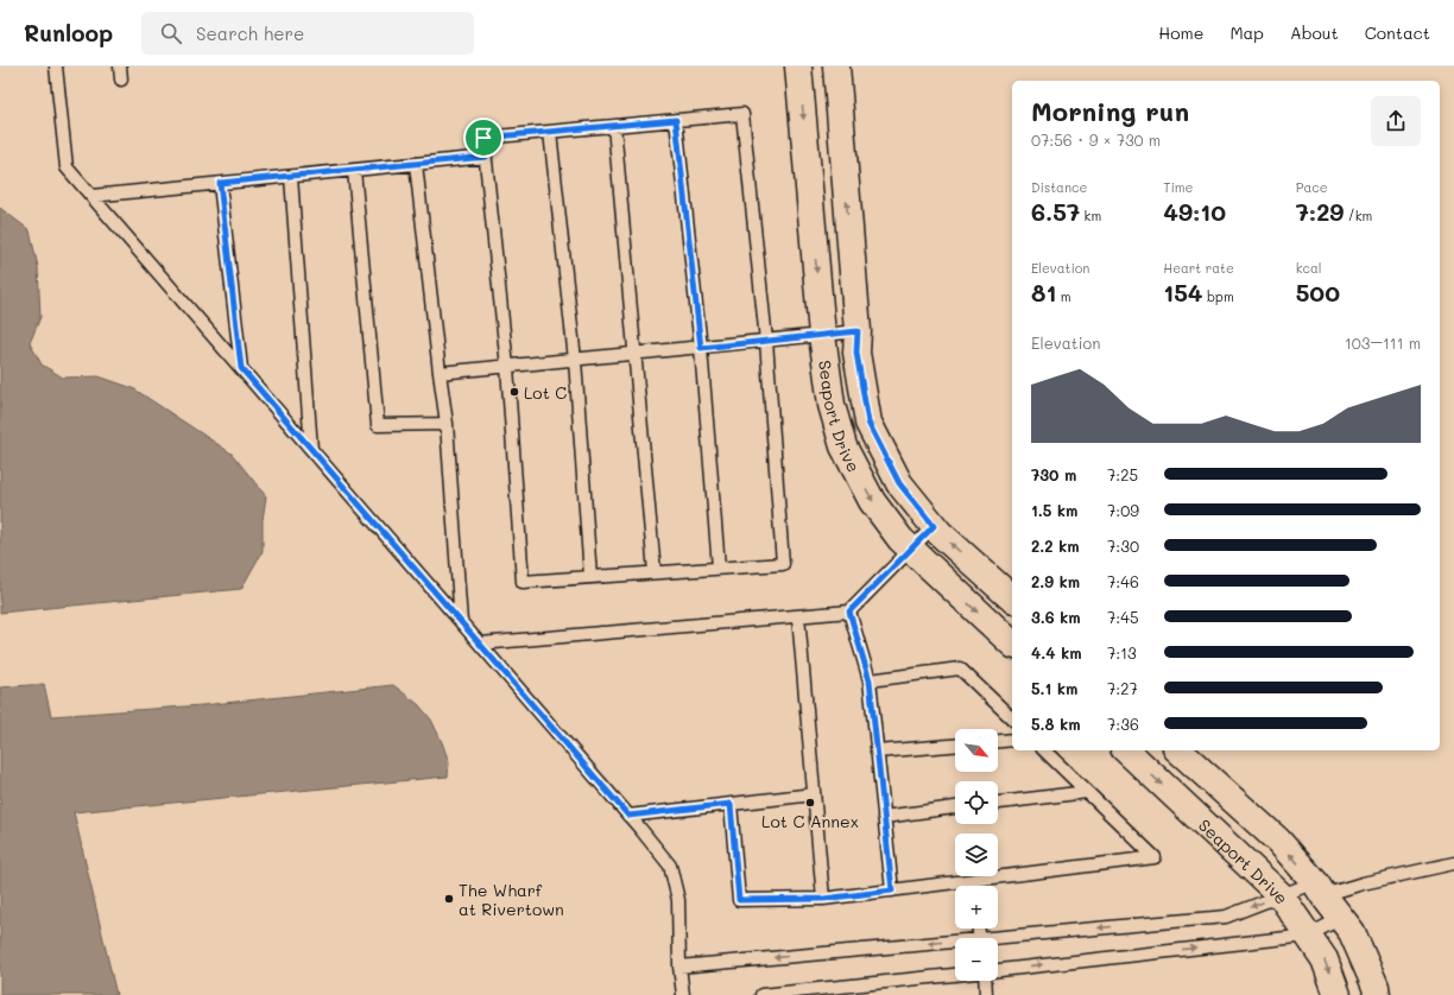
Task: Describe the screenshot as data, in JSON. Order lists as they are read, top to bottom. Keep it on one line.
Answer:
{"streets":{"street":["Seaport Drive"]},"places":["Lot C","Lot C Annex","The Wharf at Rivertown"],"north":"bottom right","page":{"header":"Runloop","search":"Search here","nav":["Home","Map","About","Contact"],"heading":["Morning run","07:56 · 9 × 730 m"],"stats":[["Distance","6.57 km"],["Time","49:10"],["Pace","7:29 /km"],["Elevation","81 m"],["Heart rate","154 bpm"],["kcal","500"]],"chart":["Elevation","103–111 m"],"list":[{"name":"730 m","note":"7:25"},{"name":"1.5 km","note":"7:09"},{"name":"2.2 km","note":"7:30"},{"name":"2.9 km","note":"7:46"},{"name":"3.6 km","note":"7:45"},{"name":"4.4 km","note":"7:13"},{"name":"5.1 km","note":"7:27"},{"name":"5.8 km","note":"7:36"}],"map_buttons":["+","−"]}}
